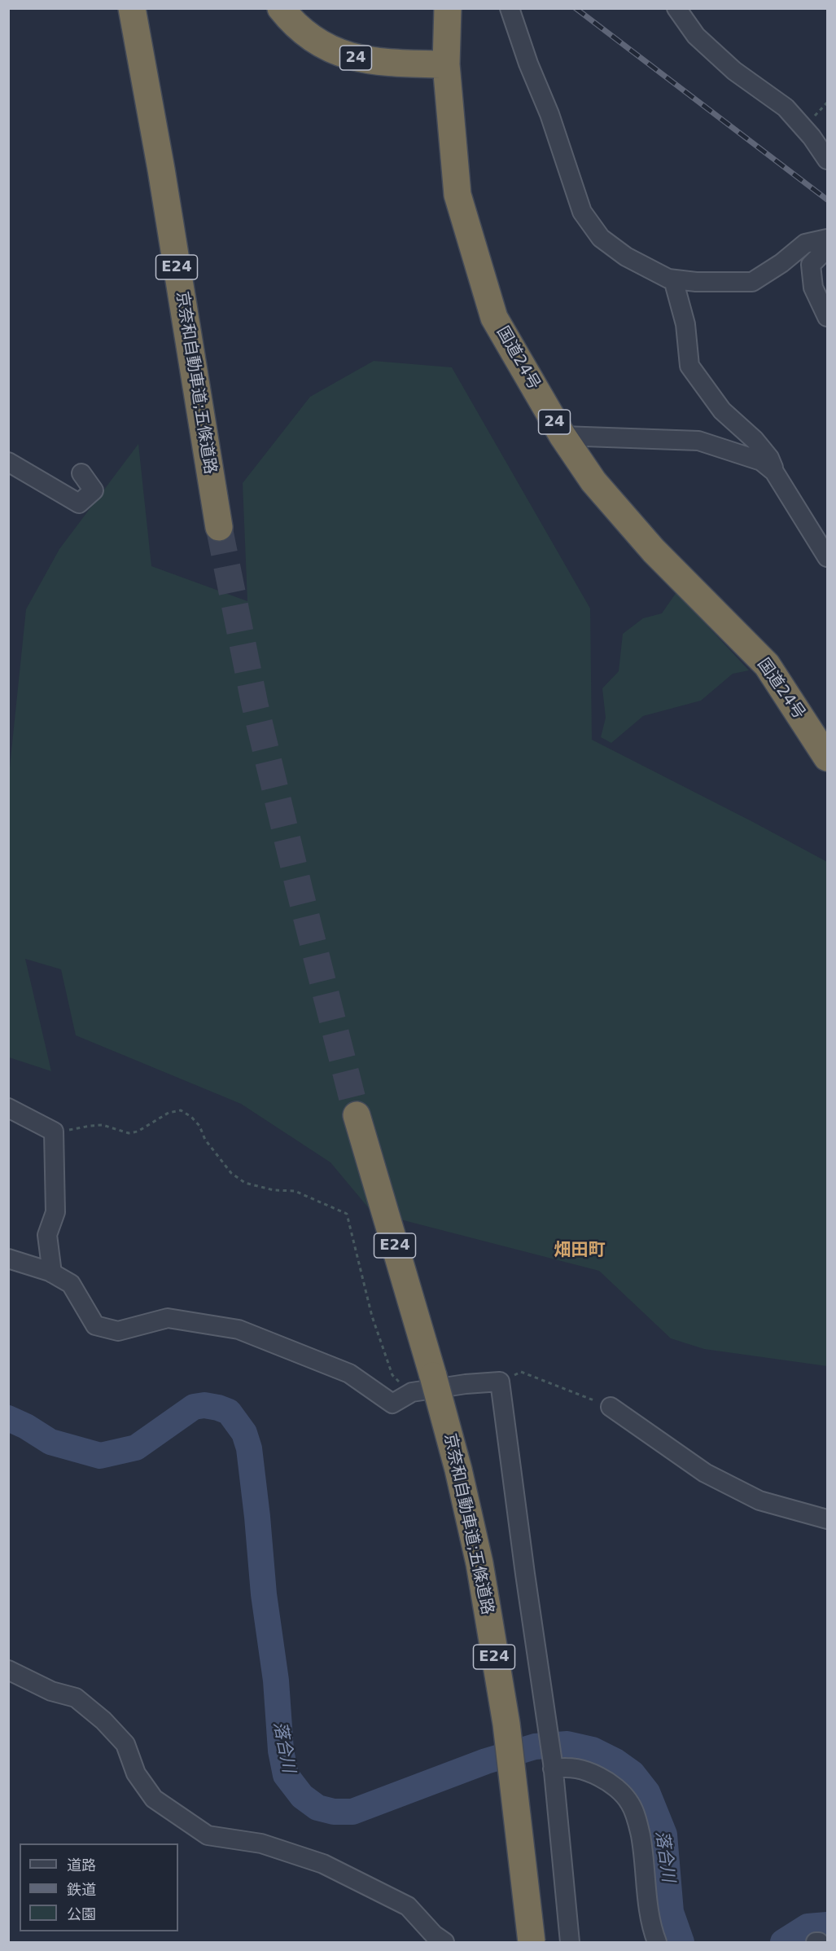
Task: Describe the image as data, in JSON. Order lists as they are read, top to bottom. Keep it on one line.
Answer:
{"streets":{"highway":["24","E24","国道24号","京奈和自動車道;五條道路"]},"crossings":[["24","国道24号"]],"districts":["畑田町"],"water":["落合川"],"legend":["道路","鉄道","公園"]}
